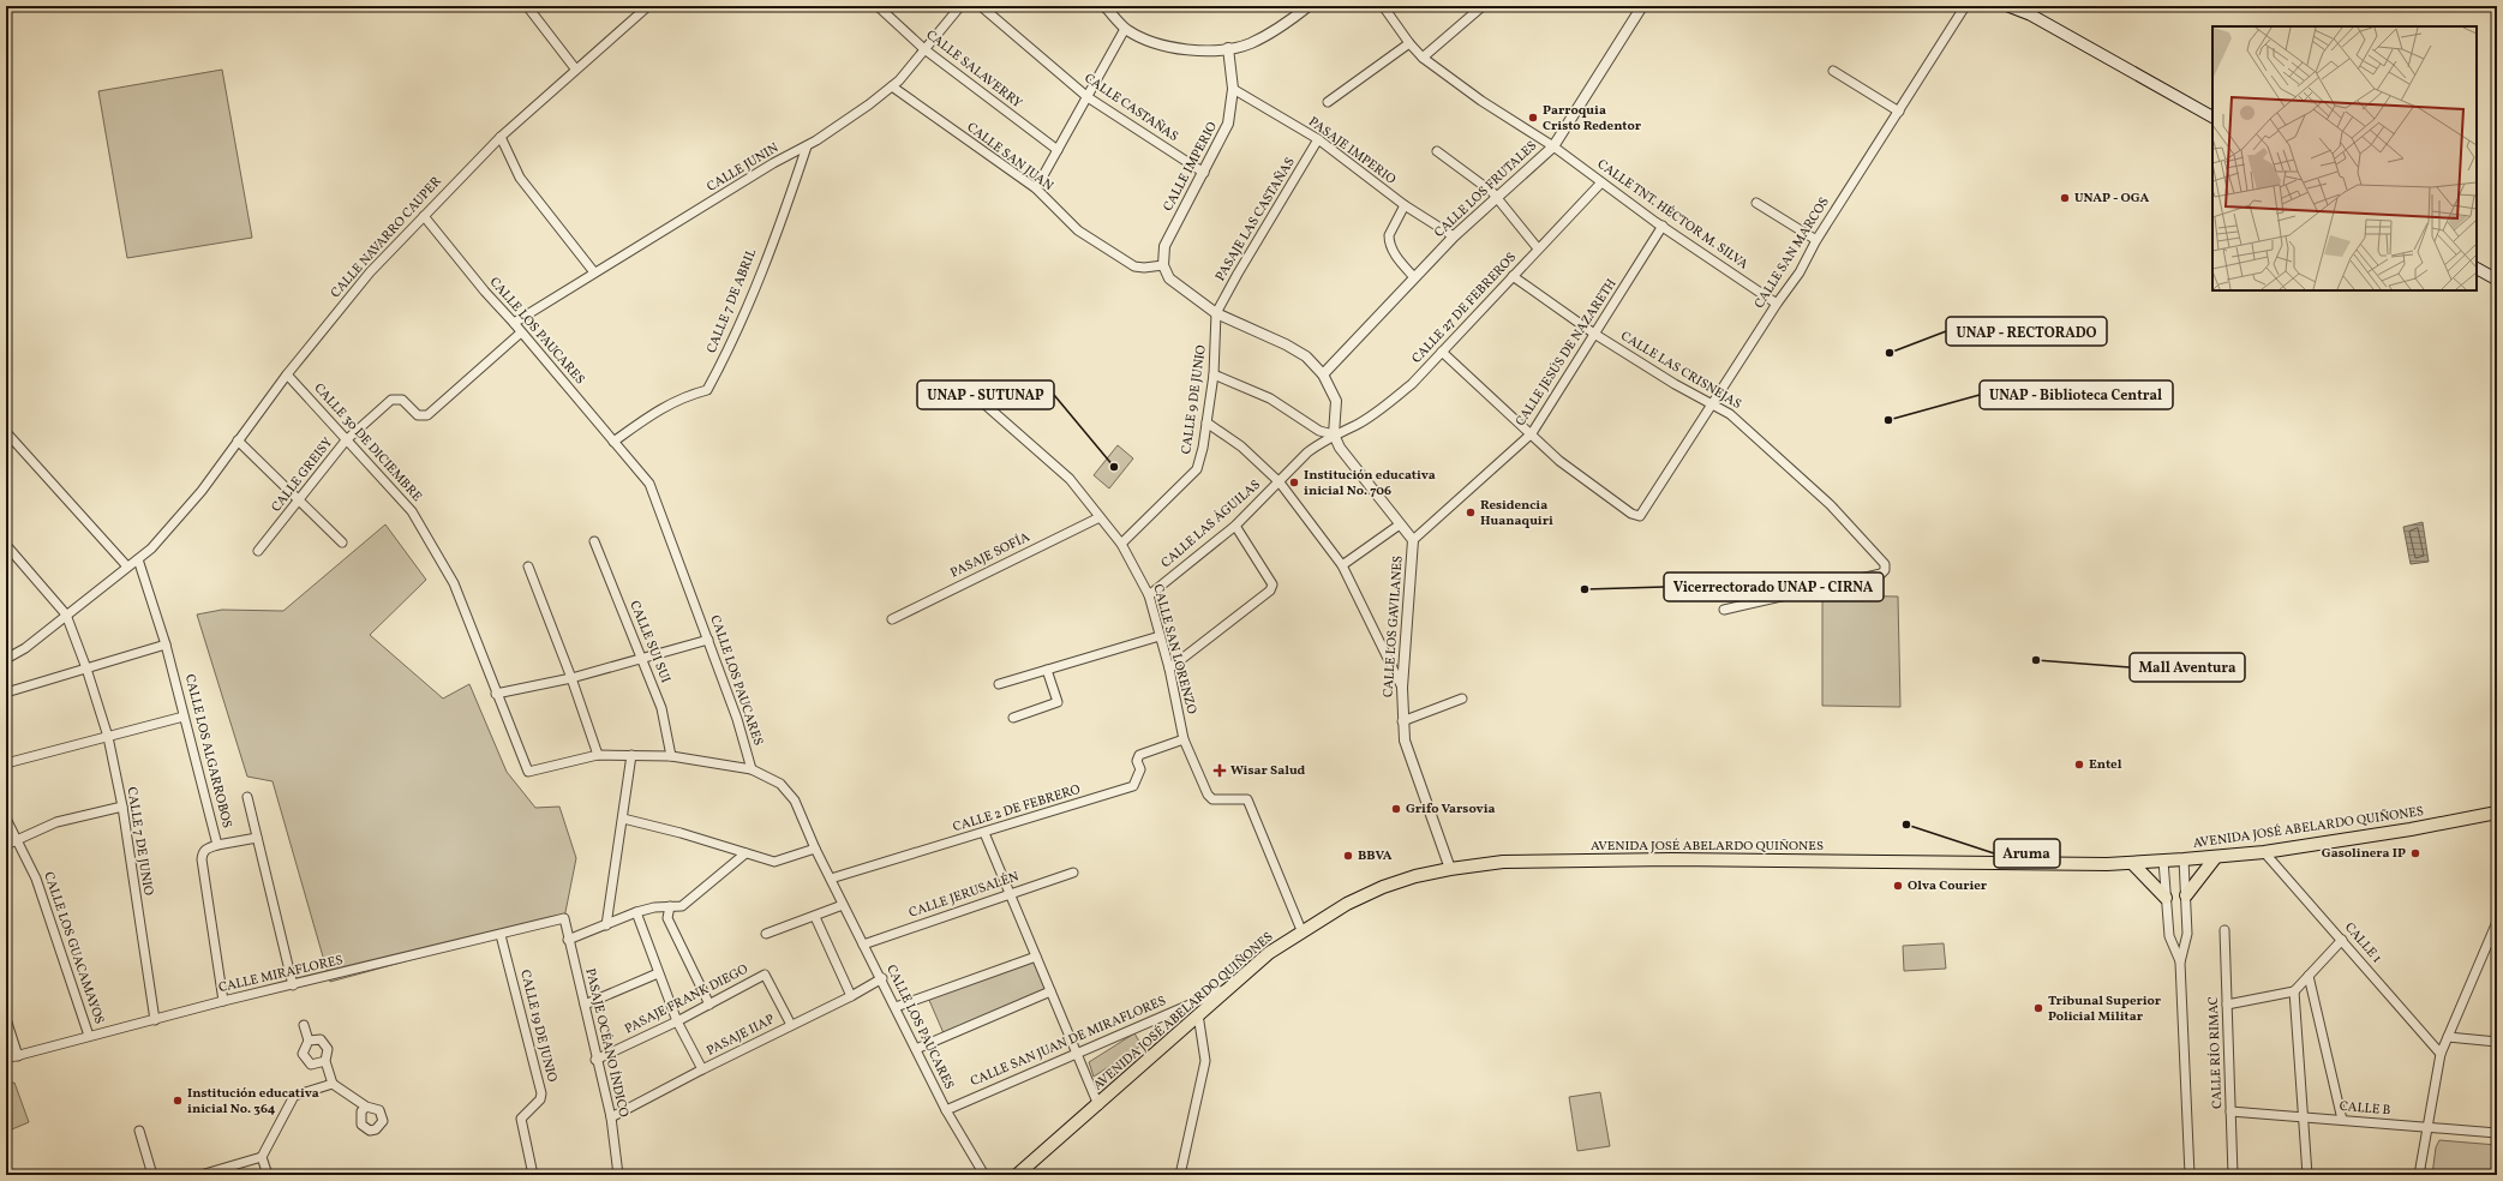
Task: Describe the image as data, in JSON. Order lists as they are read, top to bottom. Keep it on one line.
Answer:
{"streets":{"main road":["AVENIDA JOSÉ ABELARDO QUIÑONES"],"street":["CALLE SALAVERRY","CALLE CASTAÑAS","PASAJE IMPERIO","CALLE SAN JUAN","CALLE IMPERIO","CALLE JUNIN","CALLE LOS FRUTALES","CALLE TNT. HÉCTOR M. SILVA","PASAJE LAS CASTAÑAS","CALLE NAVARRO CAUPER","CALLE SAN MARCOS","CALLE 7 DE ABRIL","CALLE 27 DE FEBREROS","CALLE LOS PAUCARES","CALLE JESÚS DE NAZARETH","CALLE LAS CRISNEJAS","CALLE 9 DE JUNIO","CALLE 30 DE DICIEMBRE","CALLE GREISY","CALLE LAS ÁGUILAS","PASAJE SOFÍA","CALLE LOS GAVILANES","CALLE SUI SUI","CALLE SAN LORENZO","CALLE LOS ALGARROBOS","CALLE 2 DE FEBRERO","CALLE 7 DE JUNIO","CALLE JERUSALÉN","CALLE 1","CALLE LOS GUACAMAYOS","CALLE MIRAFLORES","PASAJE FRANK DIEGO","CALLE 19 DE JUNIO","PASAJE IIAP","CALLE SAN JUAN DE MIRAFLORES","PASAJE OCÉANO ÍNDICO","CALLE RÍO RIMAC","CALLE B"]},"crossings":[["CALLE SALAVERRY","CALLE JUNIN"],["CALLE CASTAÑAS","CALLE IMPERIO"],["PASAJE IMPERIO","CALLE IMPERIO"],["PASAJE IMPERIO","CALLE LOS FRUTALES"],["PASAJE IMPERIO","PASAJE LAS CASTAÑAS"],["CALLE SAN JUAN","CALLE IMPERIO"],["CALLE SAN JUAN","CALLE JUNIN"],["CALLE JUNIN","CALLE 7 DE ABRIL"],["CALLE JUNIN","CALLE LOS PAUCARES"],["CALLE LOS FRUTALES","CALLE TNT. HÉCTOR M. SILVA"],["CALLE TNT. HÉCTOR M. SILVA","CALLE SAN MARCOS"],["CALLE TNT. HÉCTOR M. SILVA","CALLE 27 DE FEBREROS"],["CALLE TNT. HÉCTOR M. SILVA","CALLE JESÚS DE NAZARETH"],["PASAJE LAS CASTAÑAS","CALLE 9 DE JUNIO"],["CALLE NAVARRO CAUPER","CALLE LOS PAUCARES"],["CALLE NAVARRO CAUPER","CALLE 30 DE DICIEMBRE"],["CALLE NAVARRO CAUPER","CALLE LOS ALGARROBOS"],["CALLE SAN MARCOS","CALLE JESÚS DE NAZARETH"],["CALLE SAN MARCOS","CALLE LAS CRISNEJAS"],["CALLE 7 DE ABRIL","CALLE LOS PAUCARES"],["CALLE 27 DE FEBREROS","CALLE LAS CRISNEJAS"],["CALLE 27 DE FEBREROS","CALLE LAS ÁGUILAS"],["CALLE 27 DE FEBREROS","CALLE LOS GAVILANES"],["CALLE LOS PAUCARES","CALLE GREISY"],["CALLE LOS PAUCARES","CALLE 2 DE FEBRERO"],["CALLE LOS PAUCARES","CALLE JERUSALÉN"],["CALLE LOS PAUCARES","PASAJE IIAP"],["CALLE LOS PAUCARES","CALLE SAN JUAN DE MIRAFLORES"],["CALLE JESÚS DE NAZARETH","CALLE LAS CRISNEJAS"],["CALLE JESÚS DE NAZARETH","CALLE LOS GAVILANES"],["CALLE 9 DE JUNIO","CALLE SAN LORENZO"],["CALLE 30 DE DICIEMBRE","CALLE GREISY"],["CALLE LAS ÁGUILAS","CALLE LOS GAVILANES"],["CALLE LAS ÁGUILAS","CALLE SAN LORENZO"],["PASAJE SOFÍA","CALLE SAN LORENZO"],["CALLE LOS GAVILANES","AVENIDA JOSÉ ABELARDO QUIÑONES"],["CALLE SAN LORENZO","CALLE 2 DE FEBRERO"],["CALLE SAN LORENZO","AVENIDA JOSÉ ABELARDO QUIÑONES"],["CALLE LOS ALGARROBOS","CALLE MIRAFLORES"],["AVENIDA JOSÉ ABELARDO QUIÑONES","CALLE 1"],["AVENIDA JOSÉ ABELARDO QUIÑONES","CALLE SAN JUAN DE MIRAFLORES"],["CALLE 7 DE JUNIO","CALLE MIRAFLORES"],["CALLE LOS GUACAMAYOS","CALLE MIRAFLORES"],["CALLE MIRAFLORES","CALLE 19 DE JUNIO"],["CALLE MIRAFLORES","PASAJE OCÉANO ÍNDICO"],["PASAJE FRANK DIEGO","PASAJE IIAP"],["PASAJE FRANK DIEGO","PASAJE OCÉANO ÍNDICO"],["PASAJE IIAP","PASAJE OCÉANO ÍNDICO"],["CALLE RÍO RIMAC","CALLE B"]],"places":{"other":["Parroquia Cristo Redentor","UNAP - OGA","UNAP - RECTORADO","UNAP - Biblioteca Central","UNAP - SUTUNAP","Institución educativa inicial No. 706","Residencia Huanaquiri","Vicerrectorado UNAP - CIRNA","Mall Aventura","Entel","Grifo Varsovia","Aruma","Gasolinera IP","BBVA","Olva Courier","Tribunal Superior Policial Militar","Institución educativa inicial No. 364"],"health":["Wisar Salud"]}}
